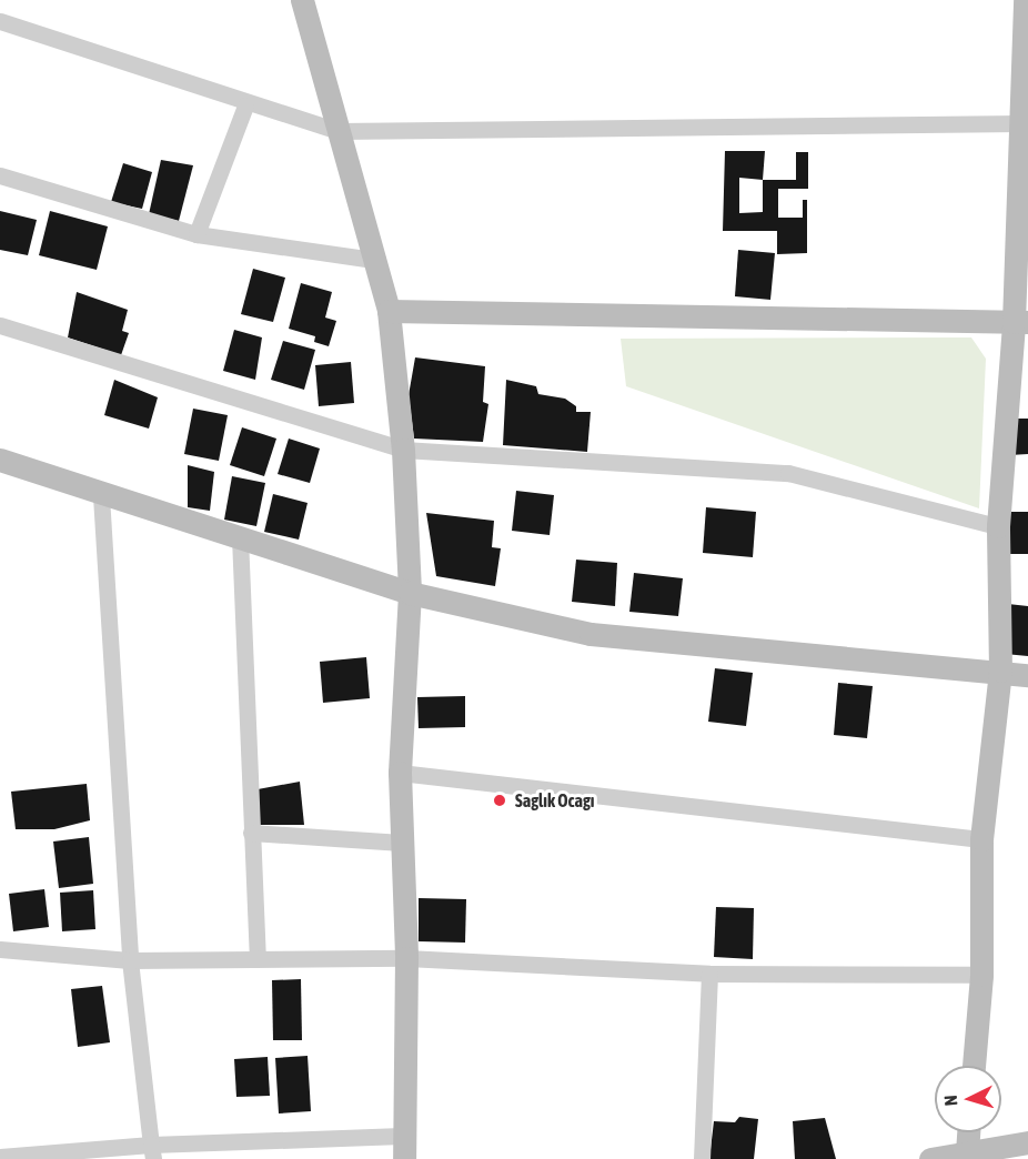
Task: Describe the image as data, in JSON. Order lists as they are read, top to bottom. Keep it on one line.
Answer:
{"places":["Saglık Ocagı"],"north":"left"}
